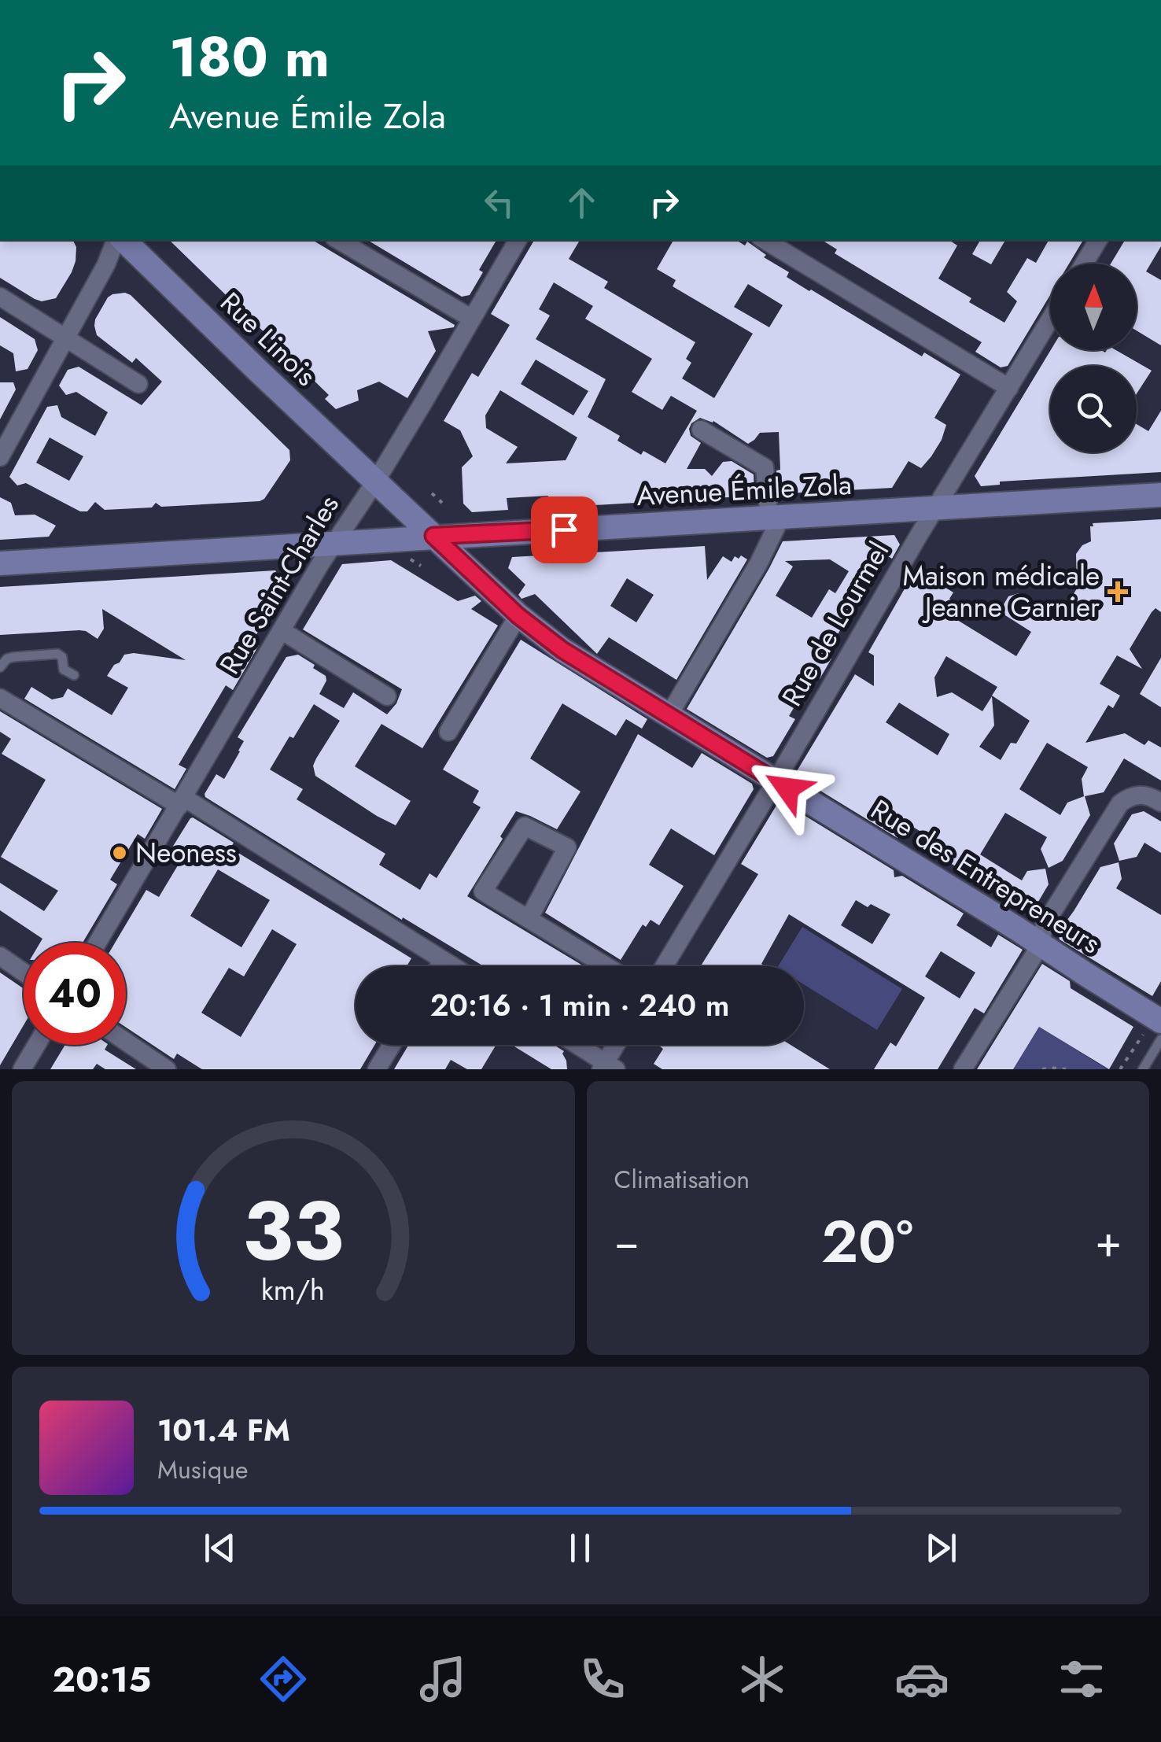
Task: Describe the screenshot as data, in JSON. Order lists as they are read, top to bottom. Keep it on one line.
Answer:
{"streets":{"street":["Rue Linois","Avenue Émile Zola","Rue Saint-Charles","Rue de Lourmel","Rue des Entrepreneurs"]},"crossings":[["Rue Linois","Avenue Émile Zola"],["Rue Linois","Rue Saint-Charles"],["Rue Linois","Rue des Entrepreneurs"],["Avenue Émile Zola","Rue Saint-Charles"],["Avenue Émile Zola","Rue de Lourmel"],["Avenue Émile Zola","Rue des Entrepreneurs"],["Rue de Lourmel","Rue des Entrepreneurs"]],"places":{"health":["Maison médicale Jeanne Garnier"],"other":["Neoness"]},"north":"top","page":{"turn":["180 m","Avenue Émile Zola"],"limit":"40","trip":"20:16 · 1 min · 240 m","tile":"Climatisation","heat":["−","20°","+"],"song":["101.4 FM","Musique"],"tabs":"20:15","gauge":["33","km/h"]}}
